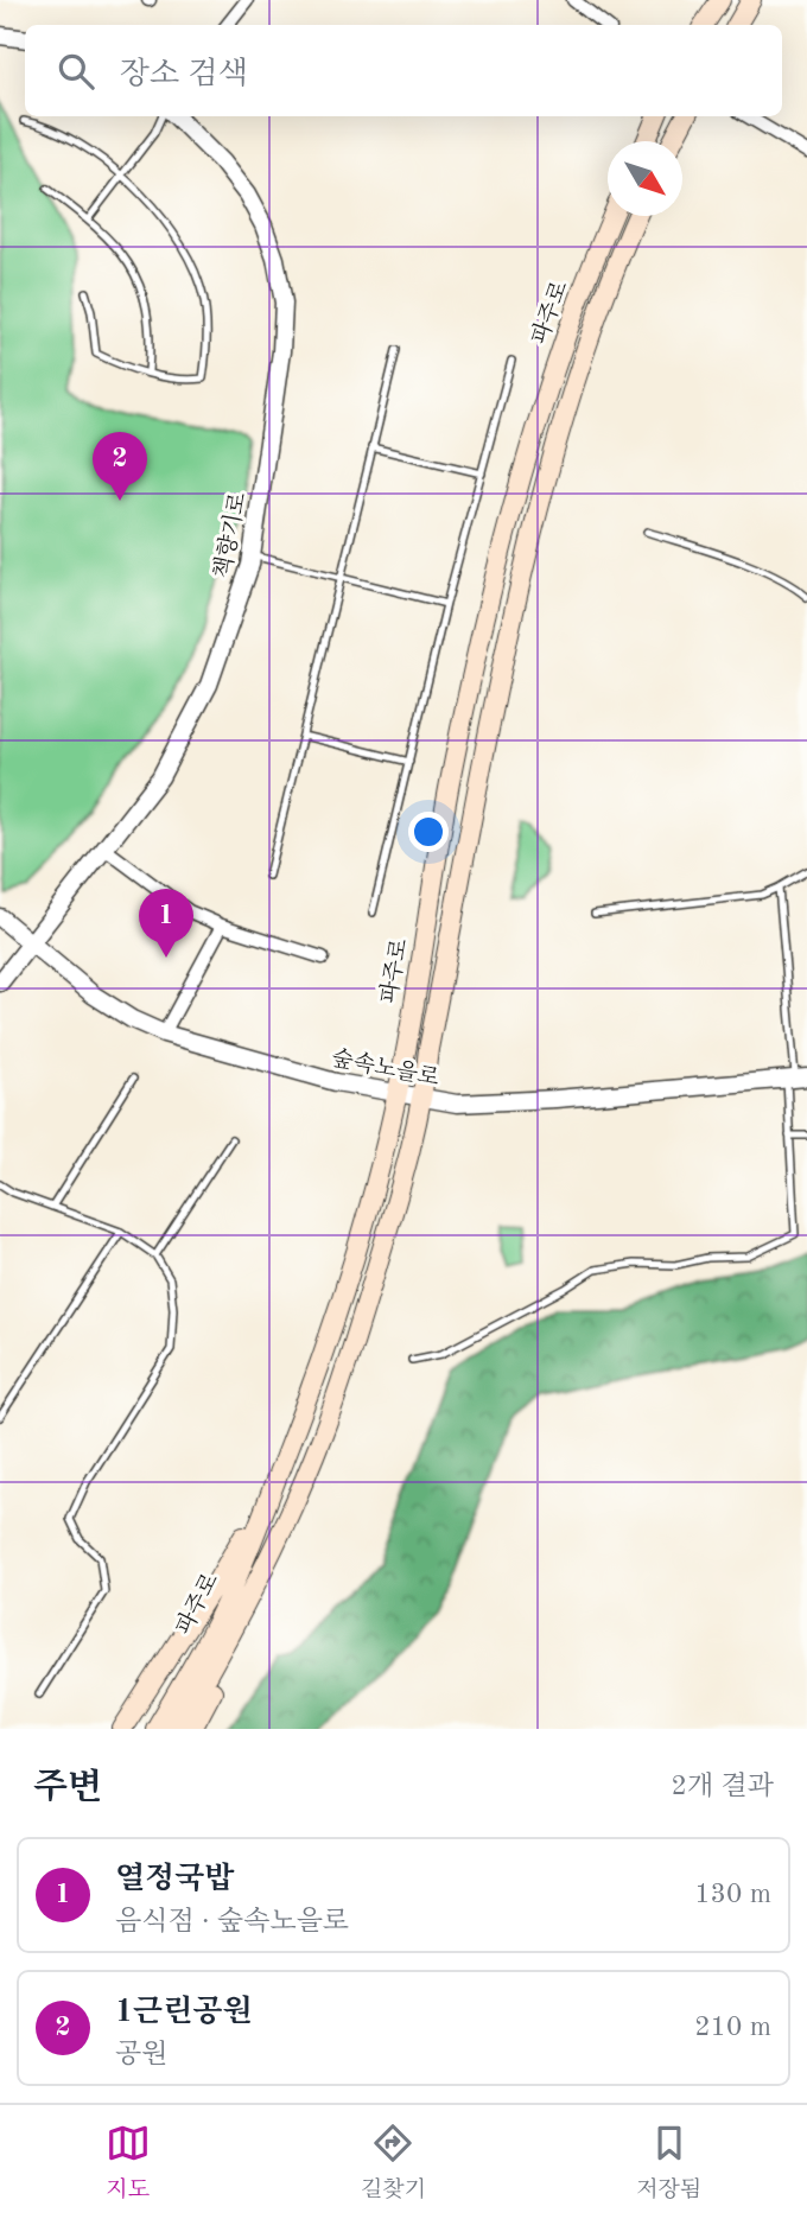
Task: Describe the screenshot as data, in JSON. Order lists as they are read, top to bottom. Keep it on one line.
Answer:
{"streets":{"main road":["파주로"],"street":["책향기로","숲속노을로"]},"crossings":[["파주로","숲속노을로"],["책향기로","숲속노을로"]],"north":"bottom right","page":{"search":"장소 검색","pins":["2","1"],"heading":["주변","2개 결과"],"list":[{"mark":"1","name":"열정국밥","note":"음식점 · 숲속노을로","value":"130 m"},{"mark":"2","name":"1근린공원","note":"공원","value":"210 m"}],"nav":["지도","길찾기","저장됨"]}}
